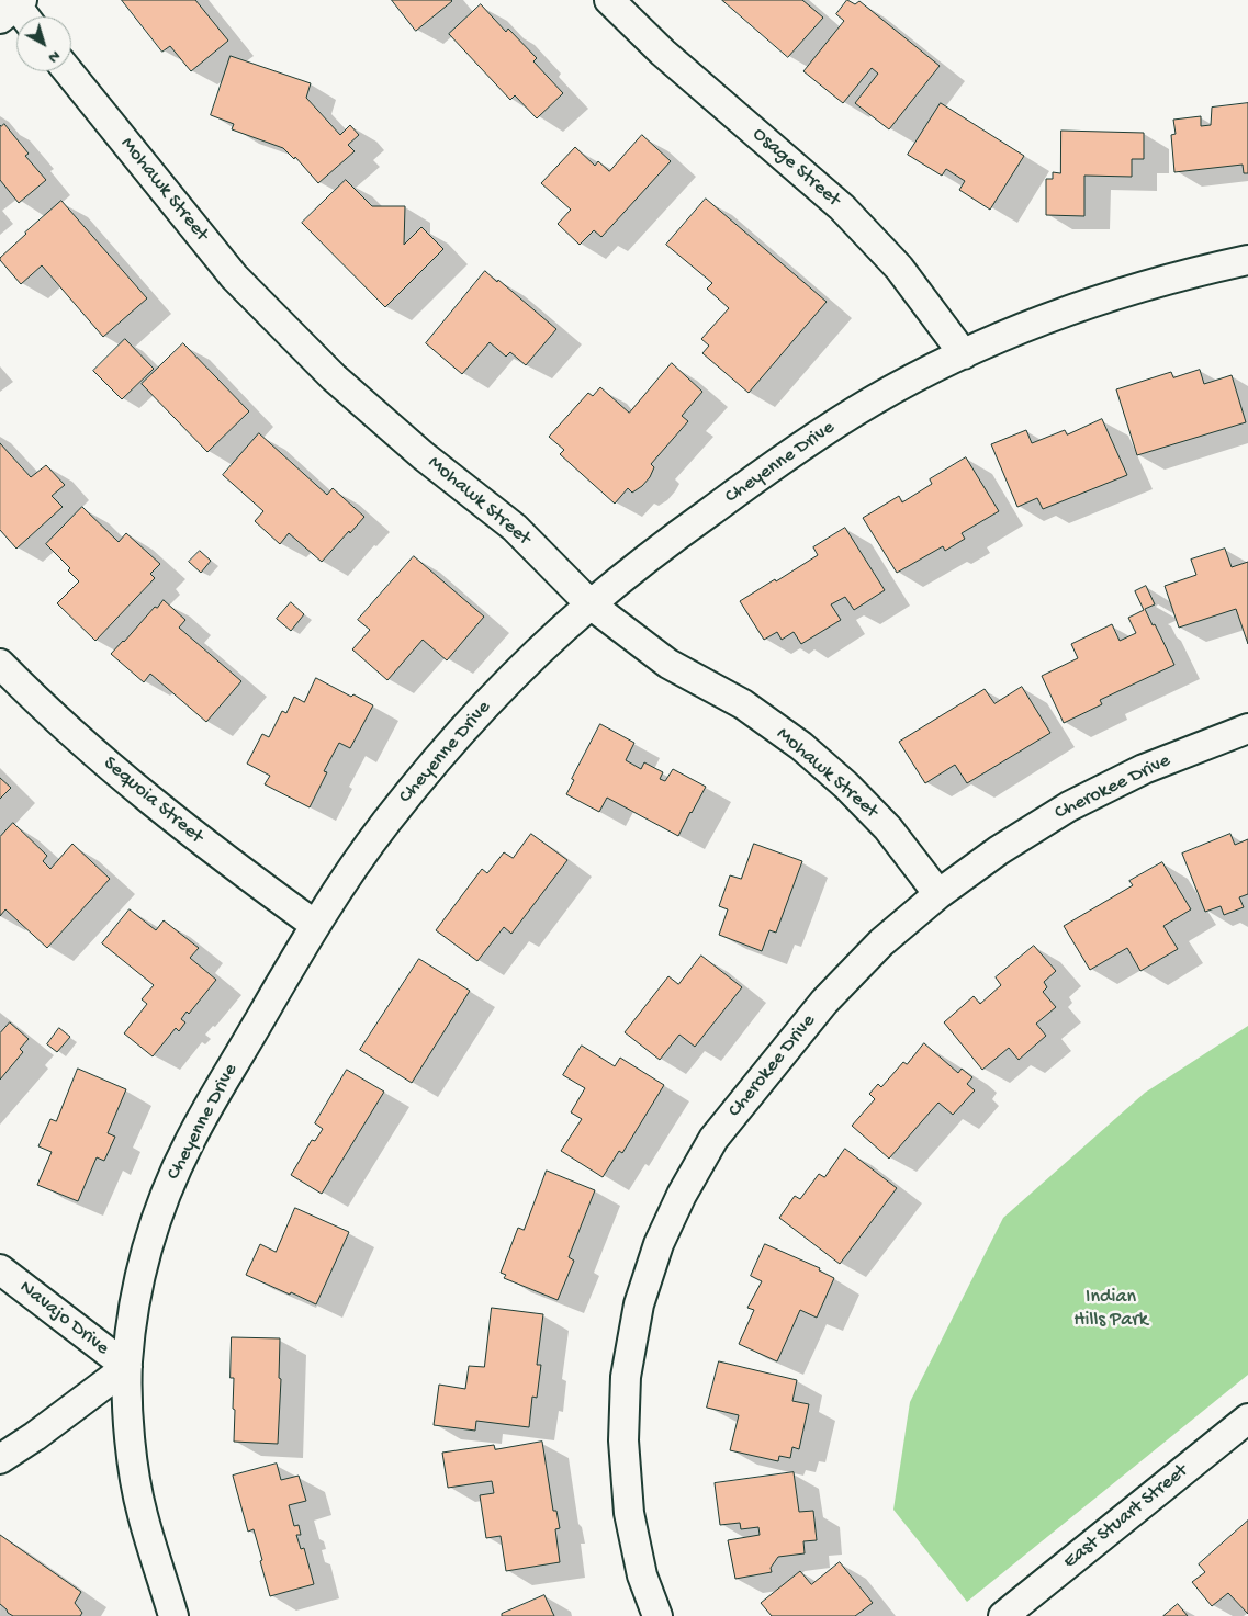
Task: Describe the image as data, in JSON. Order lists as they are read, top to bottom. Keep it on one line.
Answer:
{"streets":{"street":["Osage Street","Mohawk Street","Cheyenne Drive","Cherokee Drive","Sequoia Street","Navajo Drive","East Stuart Street"]},"crossings":[["Osage Street","Cheyenne Drive"],["Mohawk Street","Cheyenne Drive"],["Mohawk Street","Cherokee Drive"],["Cheyenne Drive","Sequoia Street"],["Cheyenne Drive","Navajo Drive"]],"parks":["Indian Hills Park"],"north":"bottom right"}
